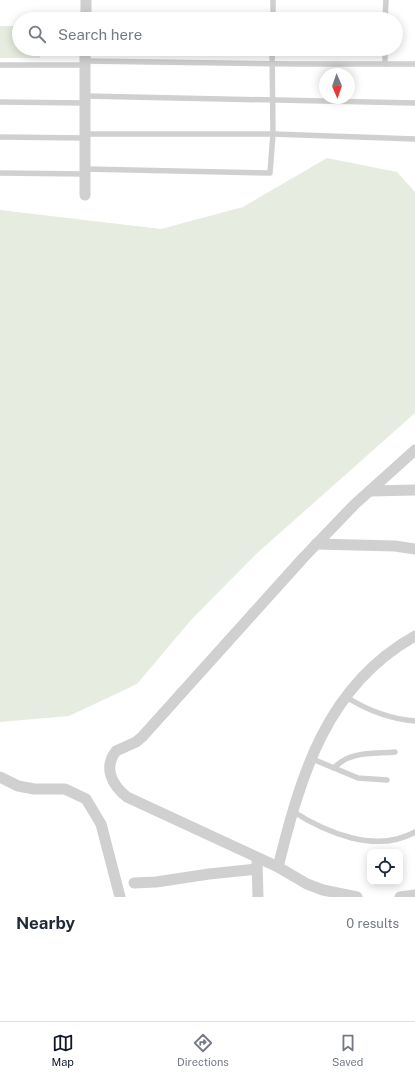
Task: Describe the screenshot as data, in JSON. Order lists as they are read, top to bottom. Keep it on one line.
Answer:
{"north":"bottom","page":{"search":"Search here","heading":["Nearby","0 results"],"nav":["Map","Directions","Saved"]}}
